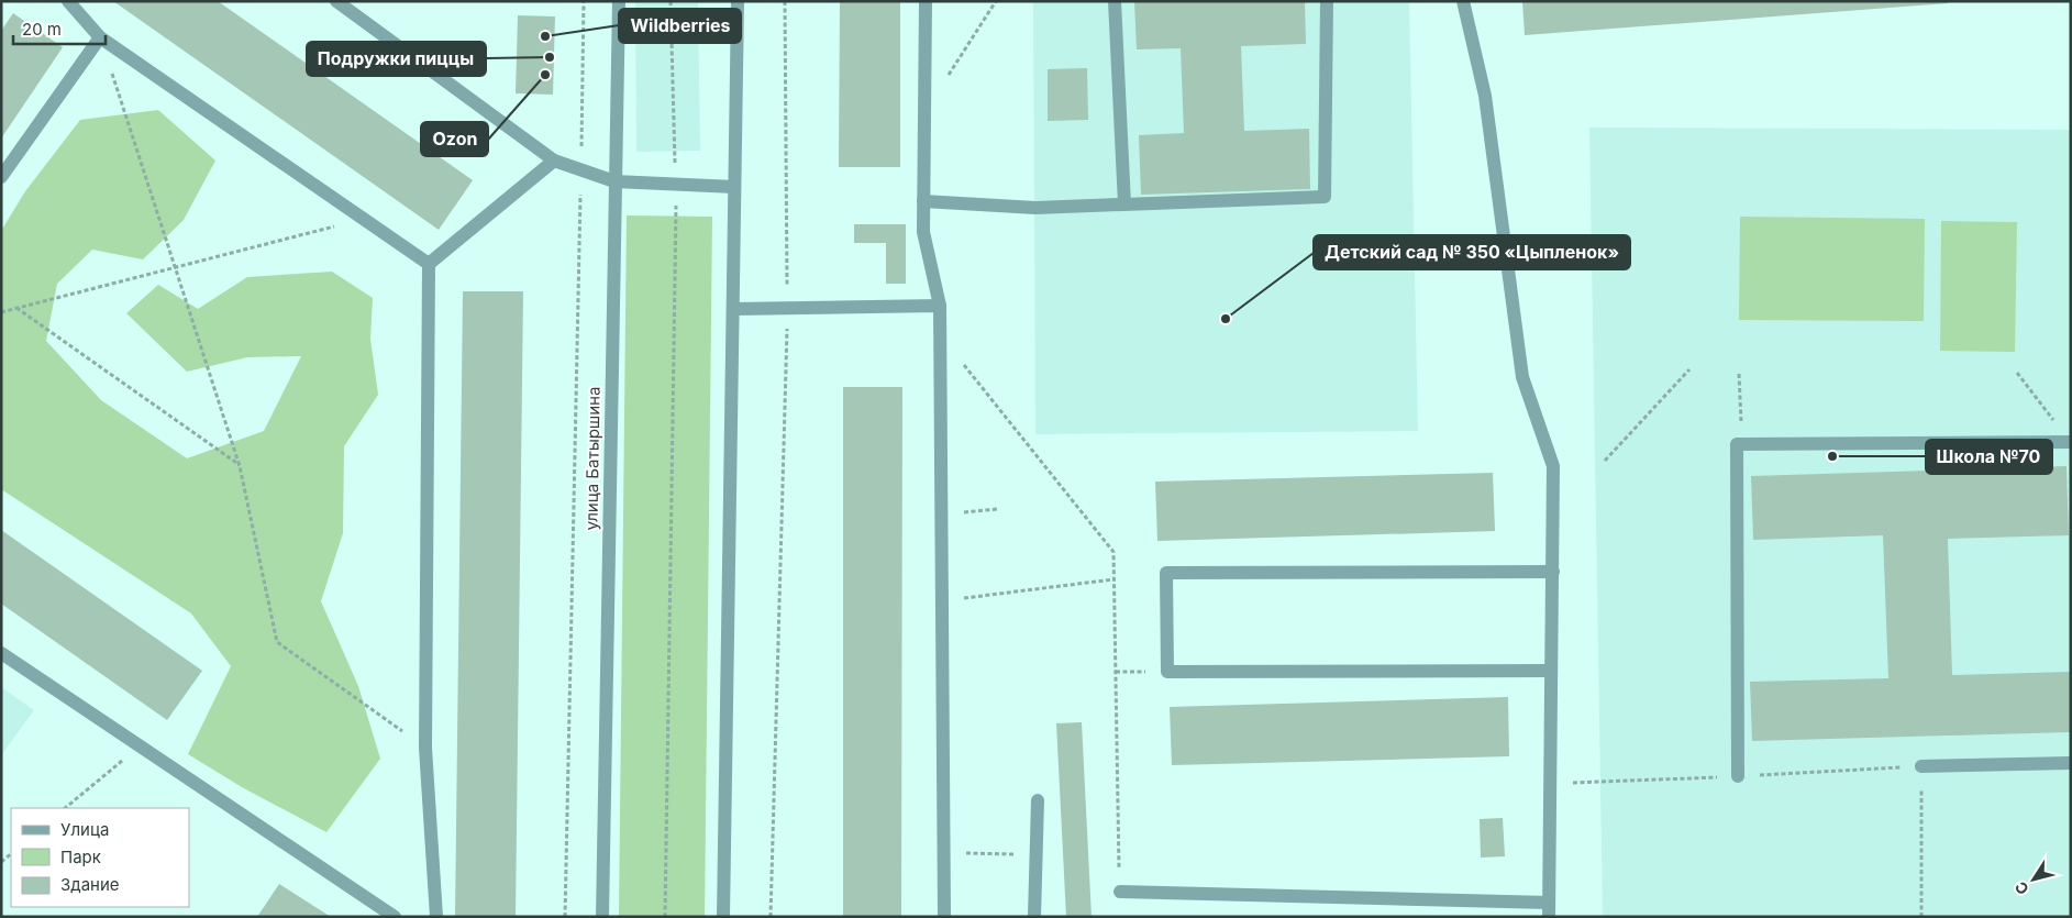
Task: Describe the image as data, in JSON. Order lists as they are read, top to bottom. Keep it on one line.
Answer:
{"streets":{"street":["улица Батыршина"]},"places":["Wildberries","Подружки пиццы","Ozon","Детский сад № 350 «Цыпленок»","Школа №70"],"legend":["Улица","Парк","Здание"],"scale_bar":"20 m","north":"bottom left"}
